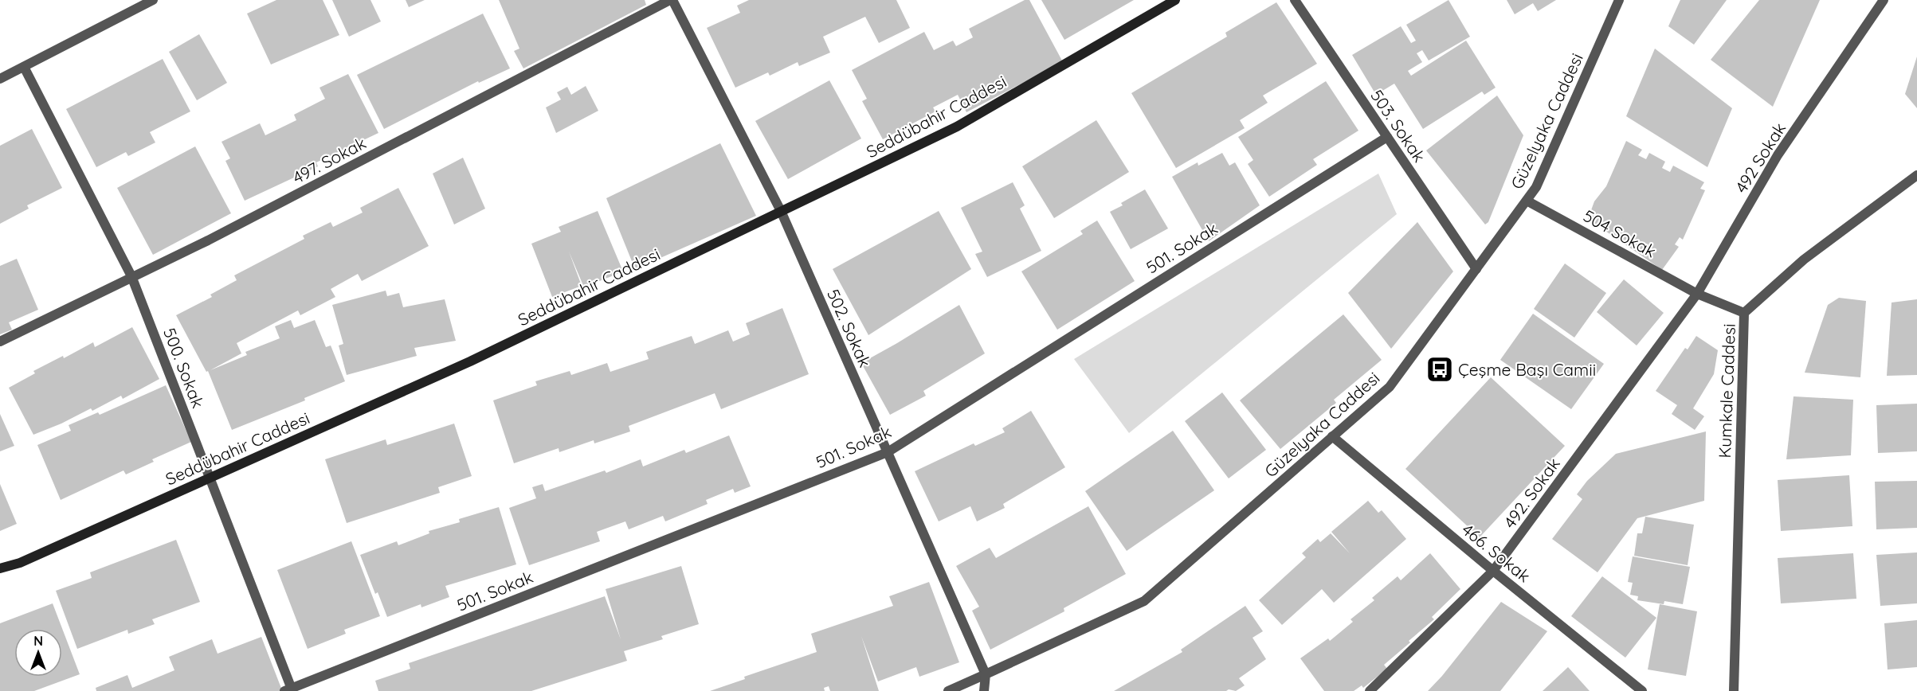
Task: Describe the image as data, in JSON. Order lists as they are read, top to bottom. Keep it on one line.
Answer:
{"streets":{"street":["Seddübahir Caddesi","Güzelyaka Caddesi","503. Sokak","492 Sokak","497. Sokak","504 Sokak","501. Sokak","502. Sokak","500. Sokak","Kumkale Caddesi","492. Sokak","466. Sokak"]},"crossings":[["Seddübahir Caddesi","502. Sokak"],["Seddübahir Caddesi","500. Sokak"],["Güzelyaka Caddesi","503. Sokak"],["Güzelyaka Caddesi","504 Sokak"],["Güzelyaka Caddesi","502. Sokak"],["Güzelyaka Caddesi","466. Sokak"],["503. Sokak","501. Sokak"],["492 Sokak","504 Sokak"],["492 Sokak","492. Sokak"],["497. Sokak","502. Sokak"],["497. Sokak","500. Sokak"],["504 Sokak","492. Sokak"],["501. Sokak","502. Sokak"],["501. Sokak","500. Sokak"],["492. Sokak","466. Sokak"]],"places":{"bus stop":["Çeşme Başı Camii"]},"north":"top"}
